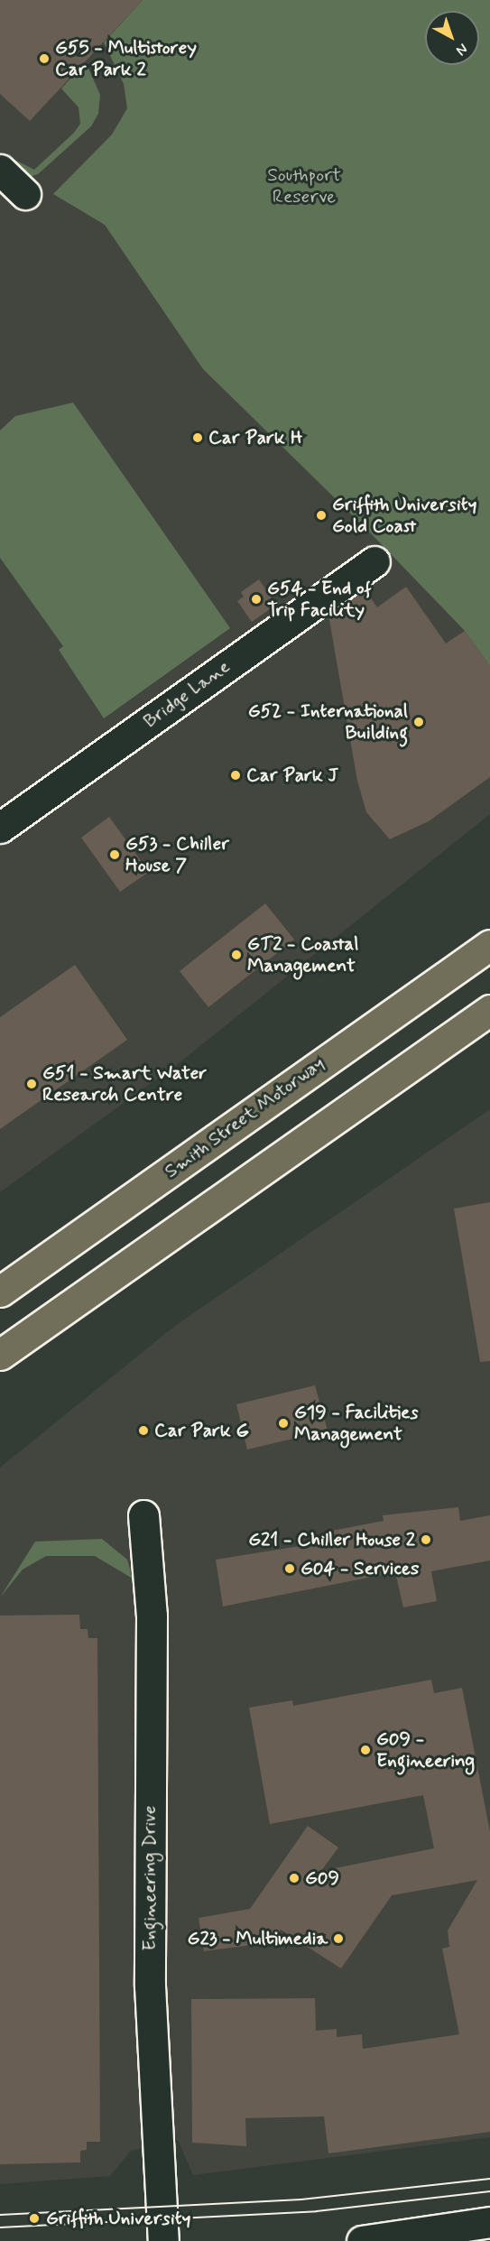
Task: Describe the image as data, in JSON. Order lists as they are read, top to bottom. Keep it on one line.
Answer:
{"streets":{"highway":["Smith Street Motorway"],"street":["Bridge Lane","Engineering Drive"]},"parks":["Southport Reserve"],"places":["G55 - Multistorey Car Park 2","Car Park H","Griffith University Gold Coast","G54 - End of Trip Facility","G52 - International Building","Car Park J","G53 - Chiller House 7","GT2 - Coastal Management","G51 - Smart Water Research Centre","G19 - Facilities Management","Car Park G","G21 - Chiller House 2","G04 - Services","G09 - Engineering","G09","G23 - Multimedia","Griffith University"],"north":"bottom right"}
